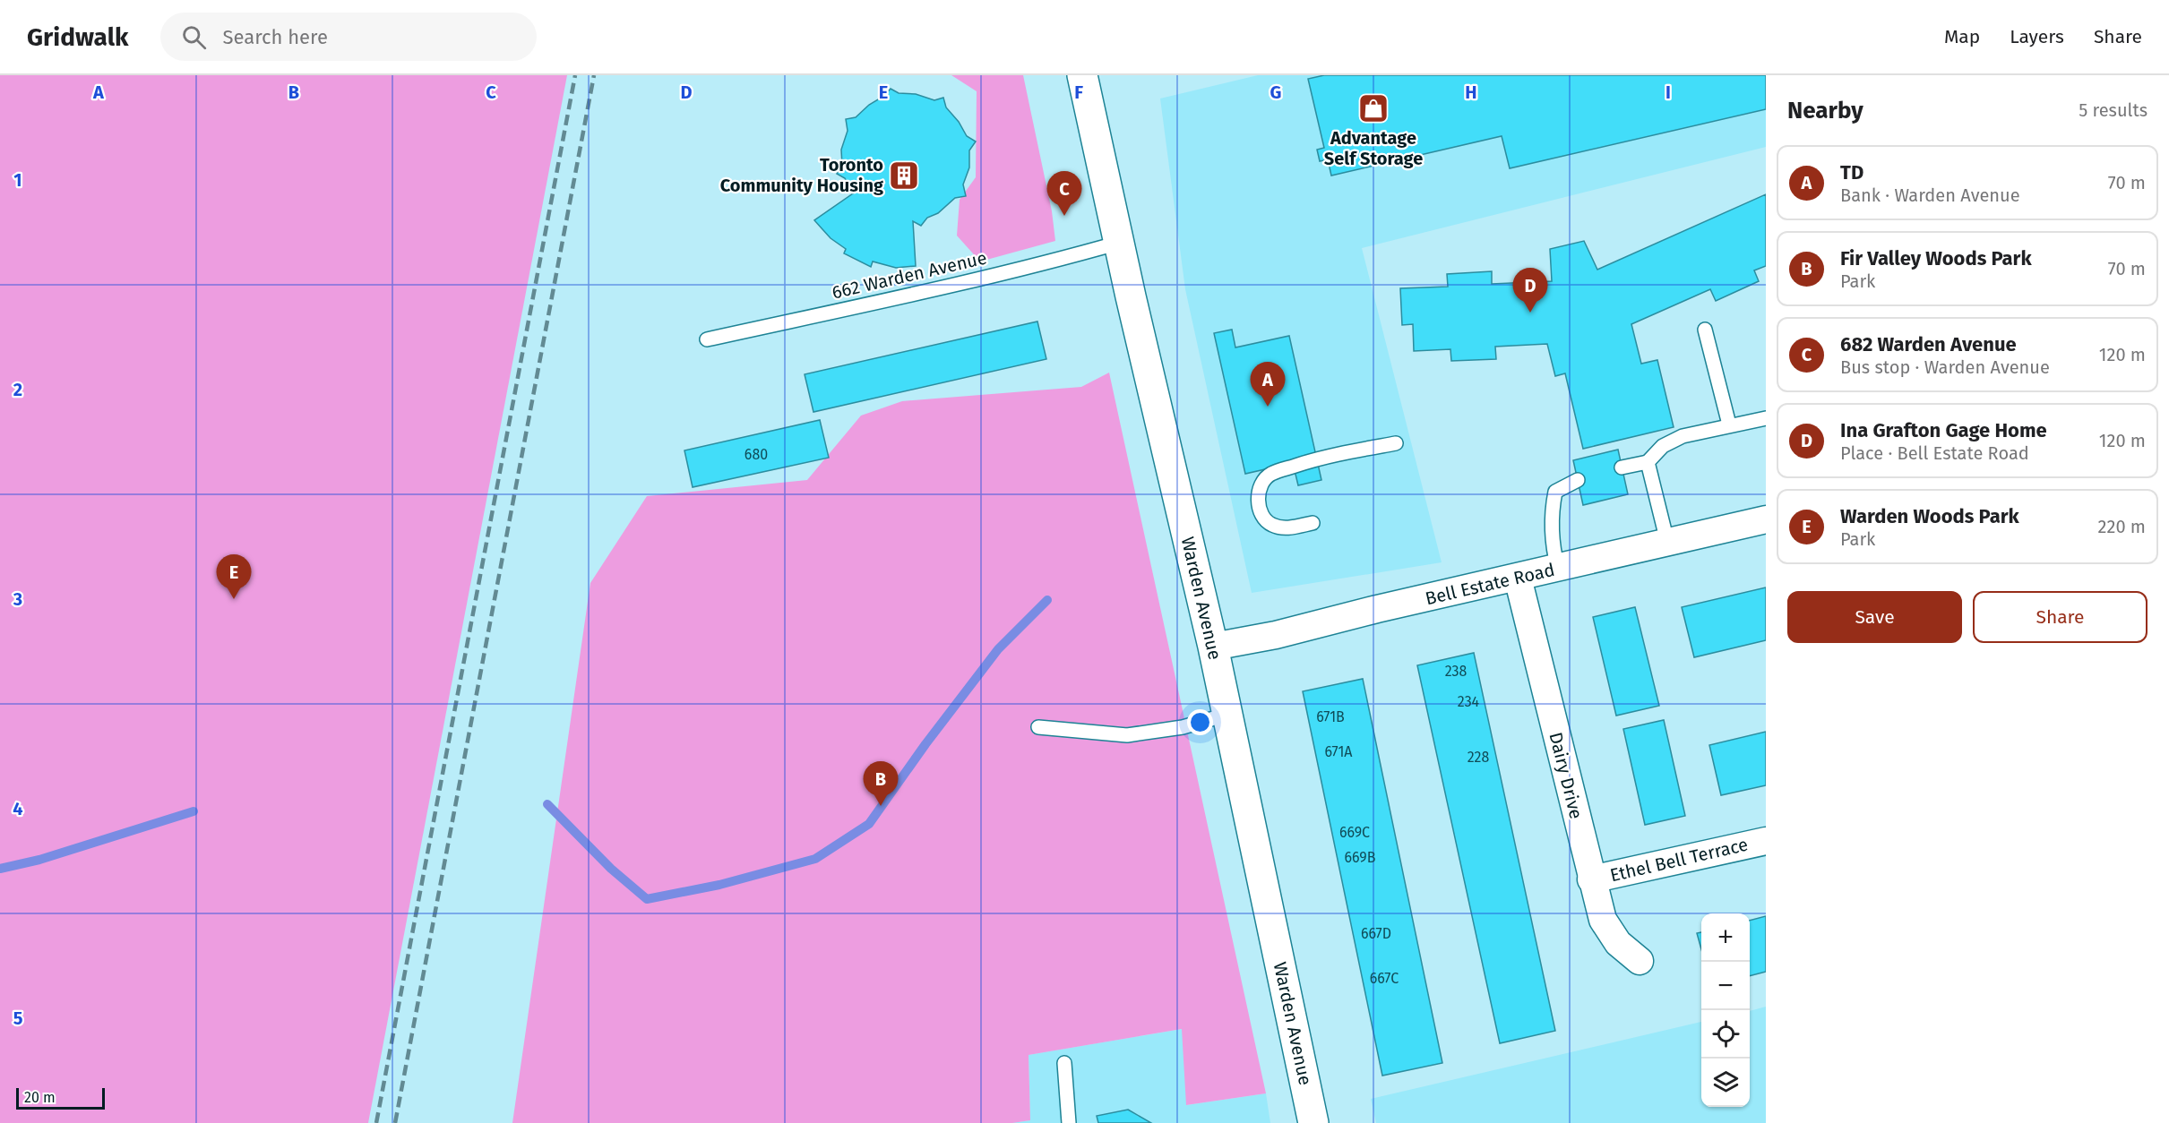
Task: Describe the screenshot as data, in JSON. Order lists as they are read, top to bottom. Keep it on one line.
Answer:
{"streets":{"main road":["Warden Avenue"],"street":["Bell Estate Road","Dairy Drive","Ethel Bell Terrace"],"lane":["662 Warden Avenue"]},"crossings":[["662 Warden Avenue","Warden Avenue"],["Bell Estate Road","Warden Avenue"],["Bell Estate Road","Dairy Drive"],["Dairy Drive","Ethel Bell Terrace"]],"places":{"shop":["Advantage Self Storage"],"building":["Toronto Community Housing"]},"house_numbers":["680","238","234","671B","671A","228","669C","669B","667D","667C"],"scale_bar":"20 m","page":{"header":"Gridwalk","search":"Search here","nav":["Map","Layers","Share"],"heading":["Nearby","5 results"],"list":[{"mark":"A","name":"TD","note":"Bank · Warden Avenue","value":"70 m"},{"mark":"B","name":"Fir Valley Woods Park","note":"Park","value":"70 m"},{"mark":"C","name":"682 Warden Avenue","note":"Bus stop · Warden Avenue","value":"120 m"},{"mark":"D","name":"Ina Grafton Gage Home","note":"Place · Bell Estate Road","value":"120 m"},{"mark":"E","name":"Warden Woods Park","note":"Park","value":"220 m"}],"pins":["C","D","A","E","B"],"buttons":["Save","Share"],"map_buttons":["+","−"],"scale":"20 m"},"grid":{"columns":["A","B","C","D","E","F","G","H","I"],"rows":["1","2","3","4","5"]}}
